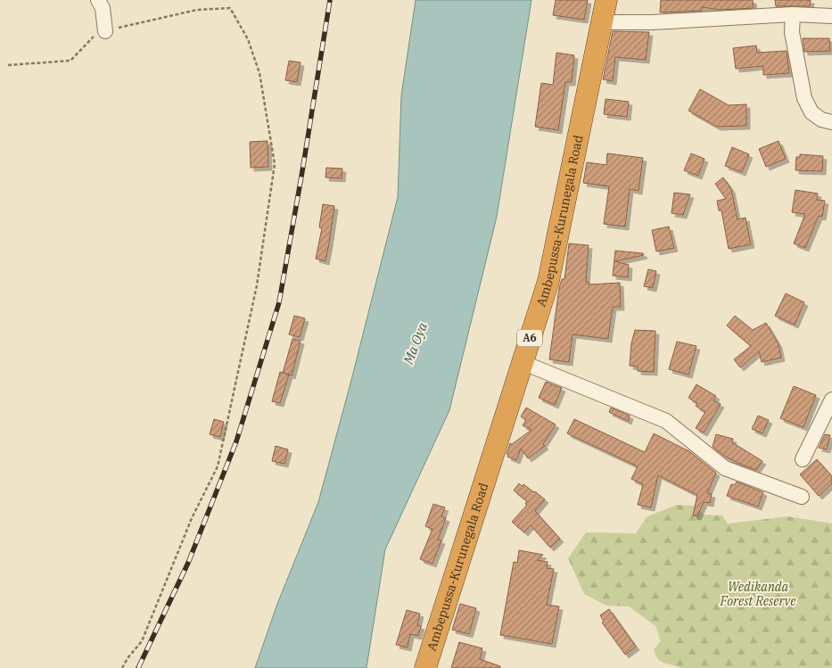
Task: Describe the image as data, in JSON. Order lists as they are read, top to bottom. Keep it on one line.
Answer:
{"streets":{"highway":["Ambepussa-Kurunegala Road","A6"]},"water":["Ma Oya"],"parks":["Wedikanda Forest Reserve"]}
